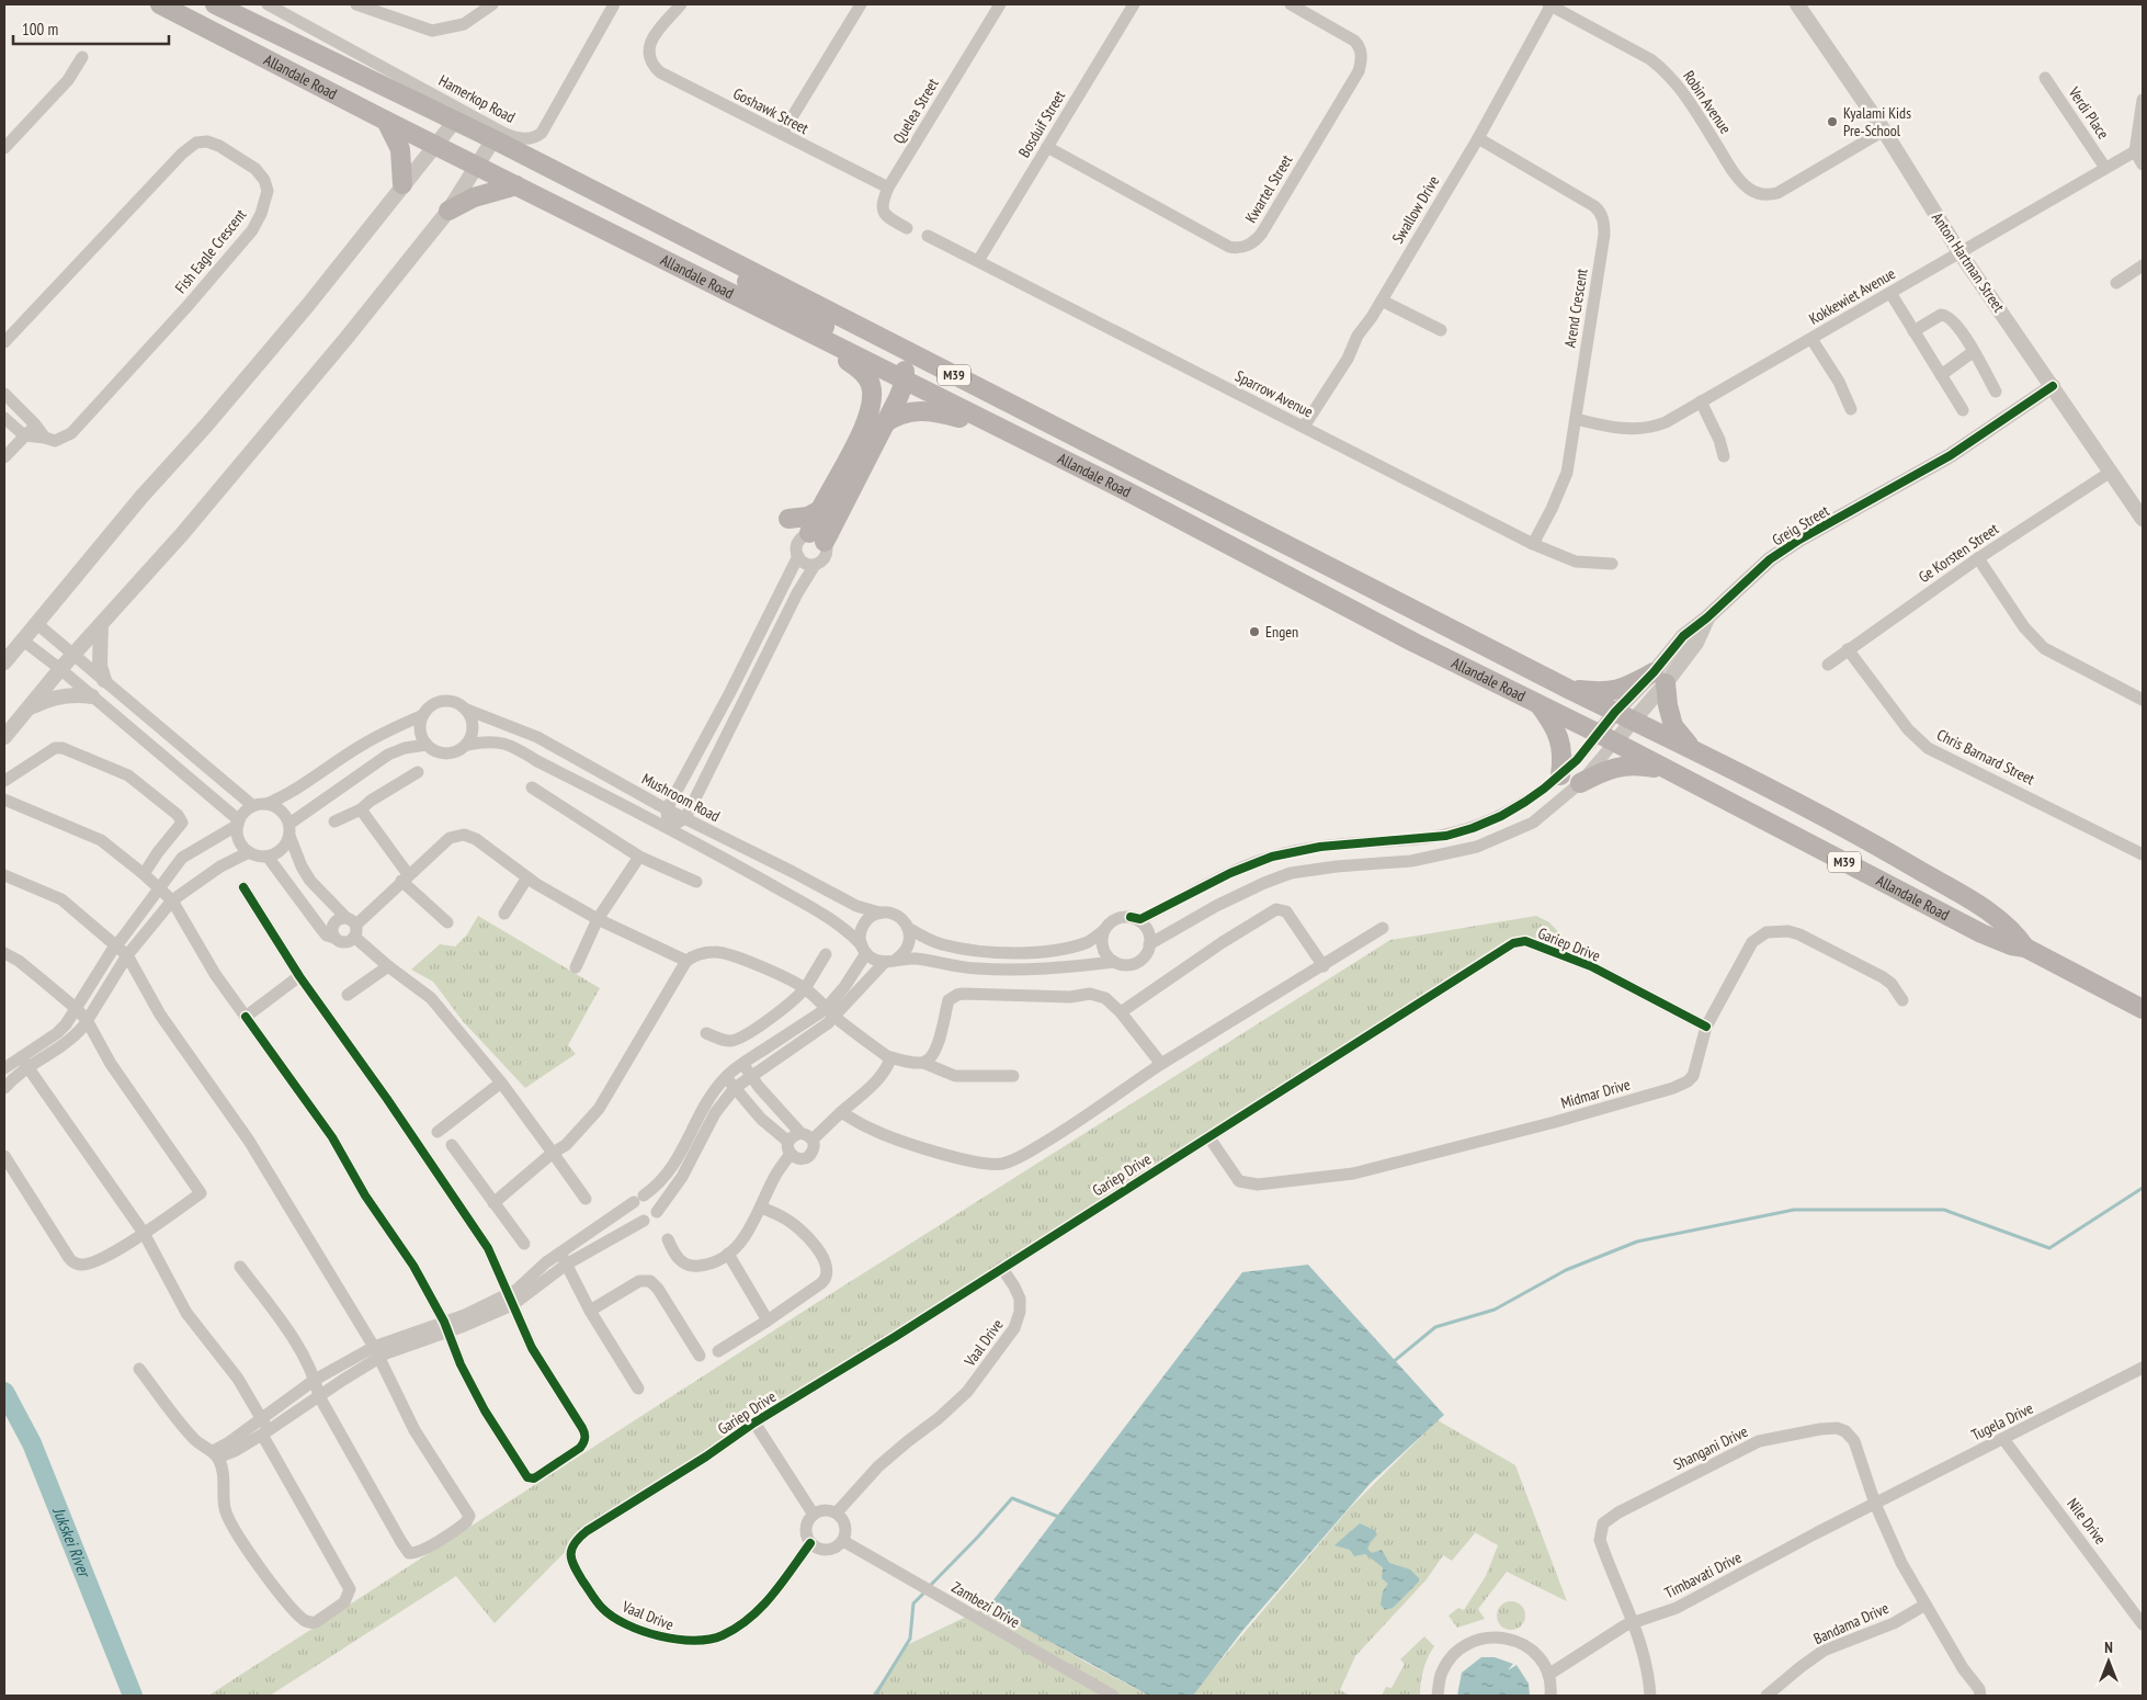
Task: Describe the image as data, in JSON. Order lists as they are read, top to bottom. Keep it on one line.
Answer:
{"streets":{"main road":["Allandale Road","M39"],"street":["Hamerkop Road","Robin Avenue","Goshawk Street","Quelea Street","Verdi Place","Bosduif Street","Kwartel Street","Swallow Drive","Fish Eagle Crescent","Anton Hartman Street","Kokkewiet Avenue","Arend Crescent","Sparrow Avenue","Greig Street","Ge Korsten Street","Chris Barnard Street","Mushroom Road","Gariep Drive","Midmar Drive","Vaal Drive","Tugela Drive","Shangani Drive","Nile Drive","Timbavati Drive","Zambezi Drive","Bandama Drive"]},"crossings":[["Allandale Road","Greig Street"],["Robin Avenue","Swallow Drive"],["Robin Avenue","Anton Hartman Street"],["Goshawk Street","Quelea Street"],["Verdi Place","Kokkewiet Avenue"],["Bosduif Street","Kwartel Street"],["Bosduif Street","Sparrow Avenue"],["Swallow Drive","Arend Crescent"],["Swallow Drive","Sparrow Avenue"],["Anton Hartman Street","Kokkewiet Avenue"],["Anton Hartman Street","Greig Street"],["Anton Hartman Street","Ge Korsten Street"],["Kokkewiet Avenue","Arend Crescent"],["Arend Crescent","Sparrow Avenue"],["Ge Korsten Street","Chris Barnard Street"],["Gariep Drive","Midmar Drive"],["Gariep Drive","Vaal Drive"],["Vaal Drive","Zambezi Drive"],["Tugela Drive","Shangani Drive"],["Tugela Drive","Nile Drive"],["Tugela Drive","Timbavati Drive"],["Shangani Drive","Timbavati Drive"],["Shangani Drive","Bandama Drive"]],"water":["Jukskei River"],"places":["Kyalami Kids Pre-School","Engen"],"scale_bar":"100 m","north":"top"}
